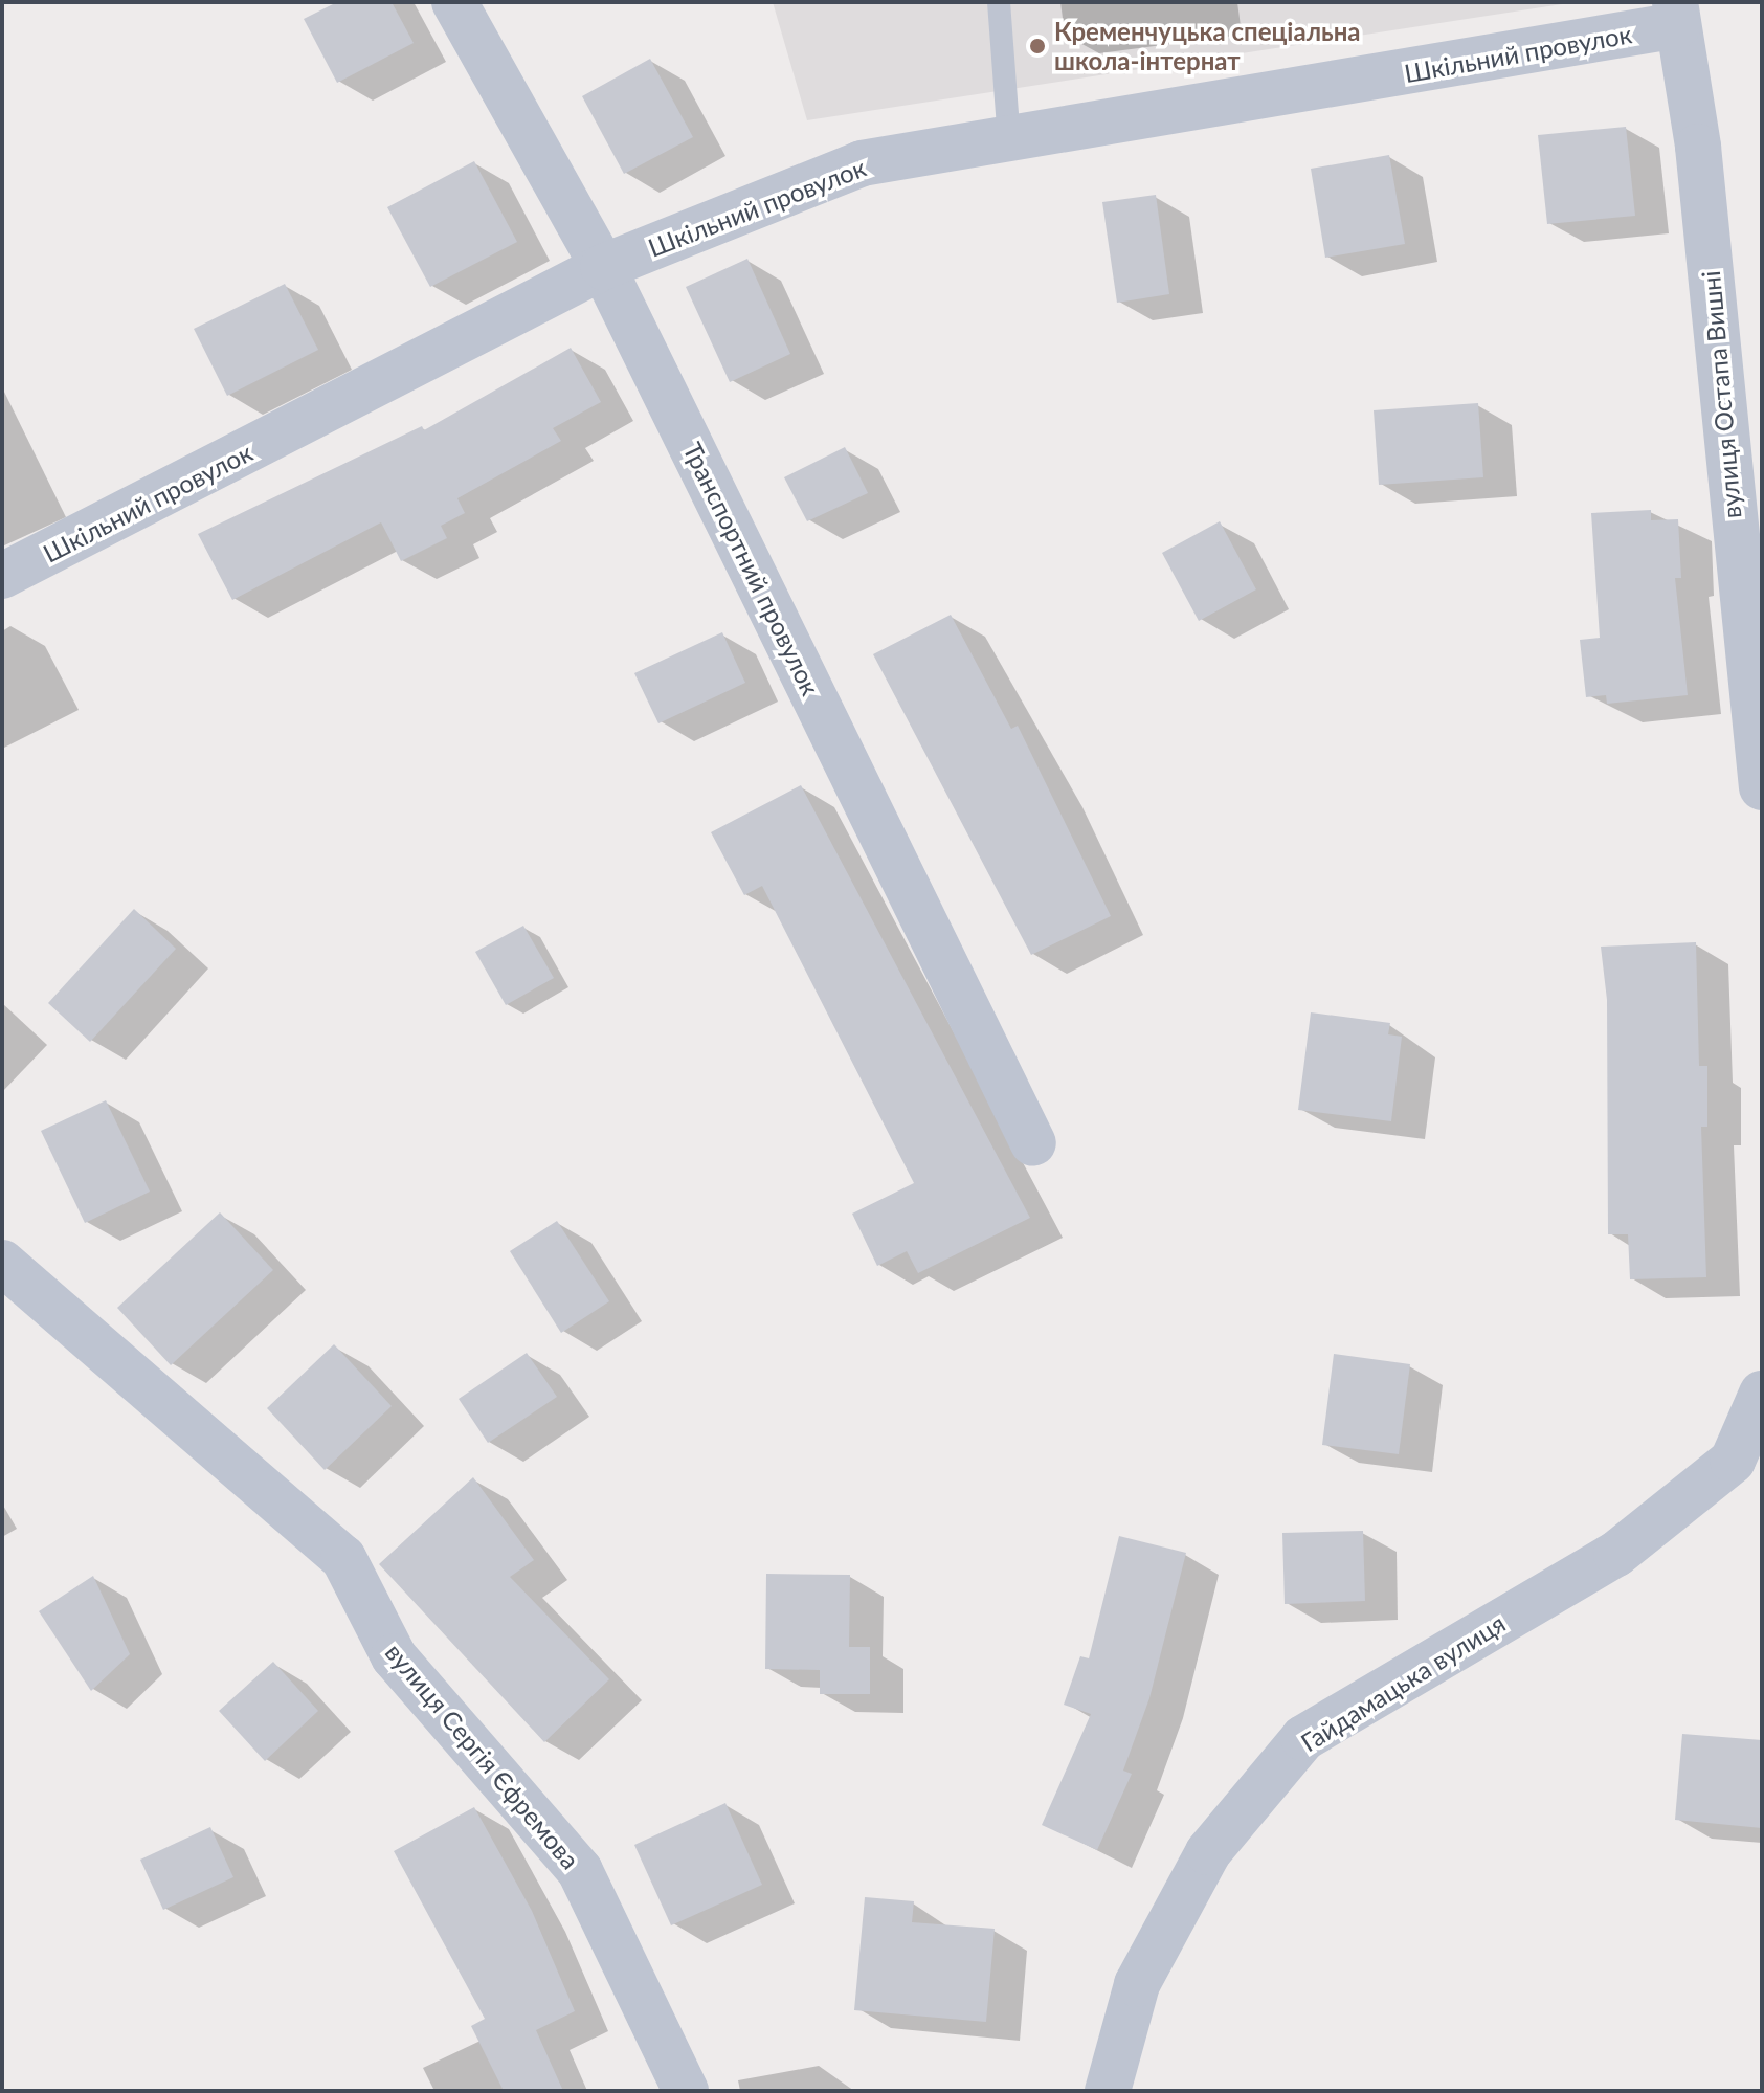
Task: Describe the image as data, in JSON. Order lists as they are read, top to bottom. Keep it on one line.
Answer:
{"streets":{"street":["Шкільний провулок","вулиця Остапа Вишні","Транспортний провулок","Гайдамацька вулиця","вулиця Сергія Єфремова"]},"crossings":[["Шкільний провулок","вулиця Остапа Вишні"],["Шкільний провулок","Транспортний провулок"]],"places":["Кременчуцька спеціальна школа-інтернат"]}
